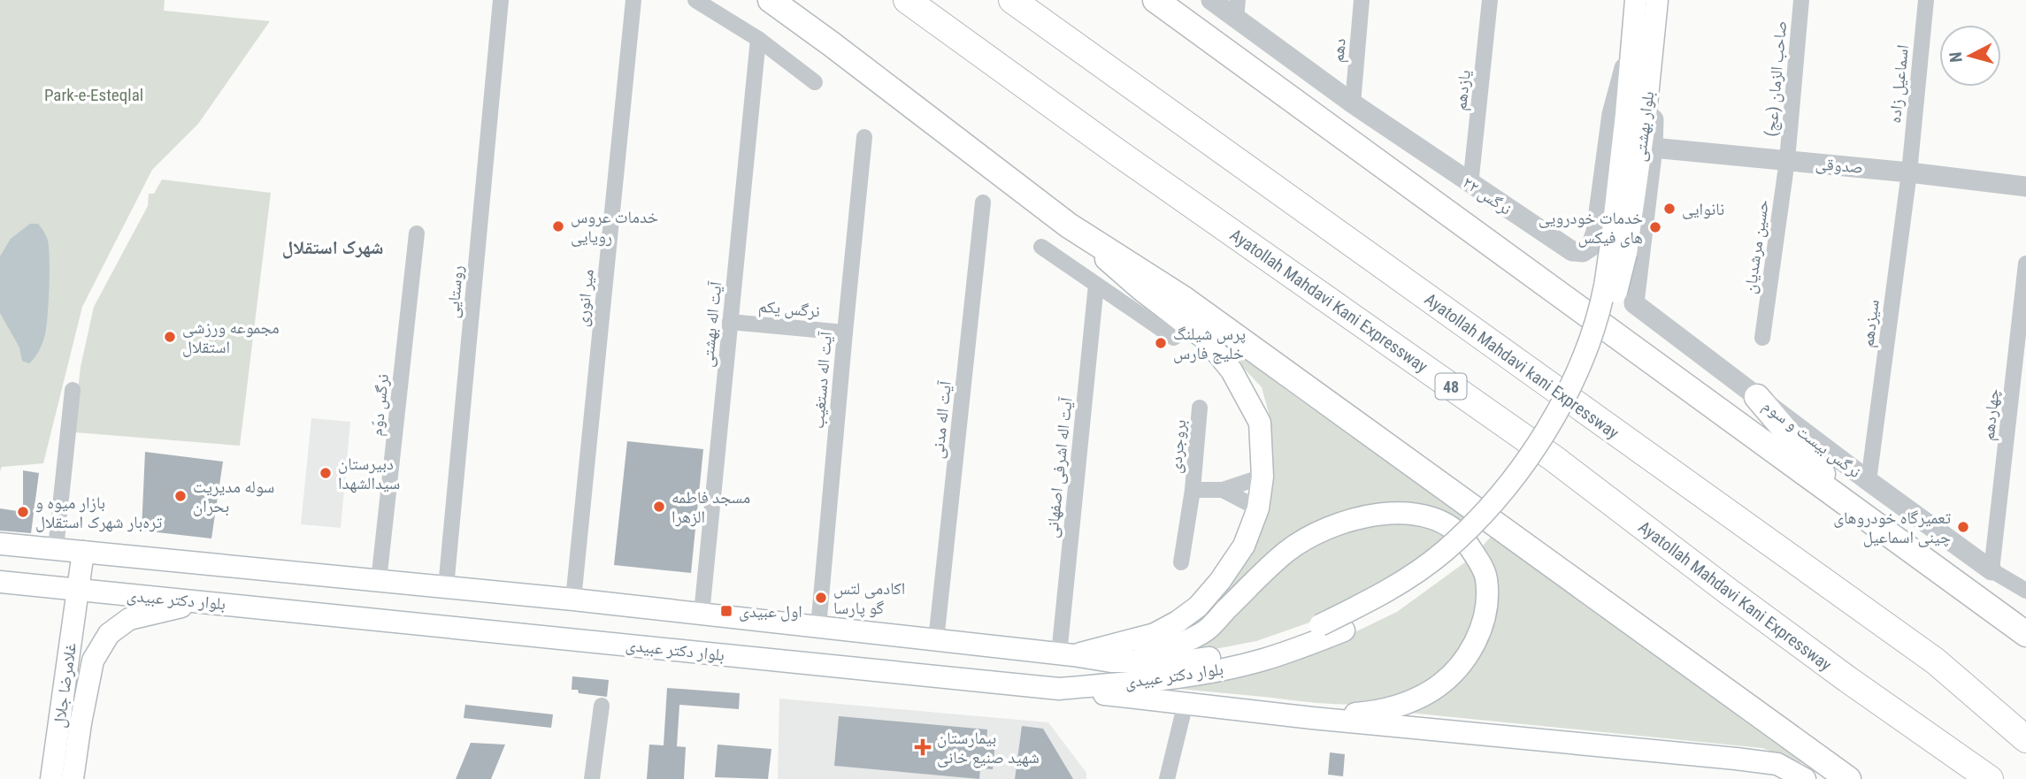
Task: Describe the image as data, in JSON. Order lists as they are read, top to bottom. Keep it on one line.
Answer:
{"streets":{"highway":["Ayatollah Mahdavi Kani Expressway","Ayatollah Mahdavi kani Expressway","48"],"main road":["بلوار بهشتی","بلوار دکتر عبیدی","غلامرضا جلال"],"street":["دهم","صاحب الزمان (عج)","اسماعیل زاده","یازدهم","صدوقی","نرگس ۲۲","حسین مرشدیان","روستایی","میر انوری","نرگس یکم","سیزدهم","آیت اله بهشتی","آیت اله دستغیب","نرگس دوّم","چهاردهم","آیت اله مدنی","نرگس بیست و سوم","بروجردی","آیت اله اشرفی اصفهانی"]},"crossings":[["دهم","نرگس ۲۲"],["صاحب الزمان (عج)","صدوقی"],["صاحب الزمان (عج)","حسین مرشدیان"],["اسماعیل زاده","صدوقی"],["اسماعیل زاده","سیزدهم"],["یازدهم","نرگس ۲۲"],["بلوار بهشتی","نرگس ۲۲"],["بلوار بهشتی","بلوار دکتر عبیدی"],["صدوقی","حسین مرشدیان"],["صدوقی","سیزدهم"],["صدوقی","نرگس بیست و سوم"],["روستایی","بلوار دکتر عبیدی"],["میر انوری","بلوار دکتر عبیدی"],["نرگس یکم","آیت اله بهشتی"],["نرگس یکم","آیت اله دستغیب"],["سیزدهم","نرگس بیست و سوم"],["آیت اله بهشتی","بلوار دکتر عبیدی"],["آیت اله دستغیب","بلوار دکتر عبیدی"],["نرگس دوّم","بلوار دکتر عبیدی"],["چهاردهم","نرگس بیست و سوم"],["آیت اله مدنی","بلوار دکتر عبیدی"],["آیت اله اشرفی اصفهانی","بلوار دکتر عبیدی"],["بلوار دکتر عبیدی","غلامرضا جلال"]],"districts":["شهرک استقلال"],"parks":["Park-e-Esteqlal"],"places":{"other":["نانوایی","خدمات عروس رویایی","خدمات خودرویی های فیکس","مجموعه ورزشی استقلال","پرس شیلنگ خلیج فارس","دبیرستان سیدالشهدا","سوله مدیریت بحران","مسجد فاطمه الزهرا","بازار میوه و تره‌بار شهرک استقلال","تعمیرگاه خودروهای چینی اسماعیل","اکادمی لتس گو پارسا"],"transit":["اول عبیدی"],"health":["بیمارستان شهید صنیع خانی"]},"north":"left"}
